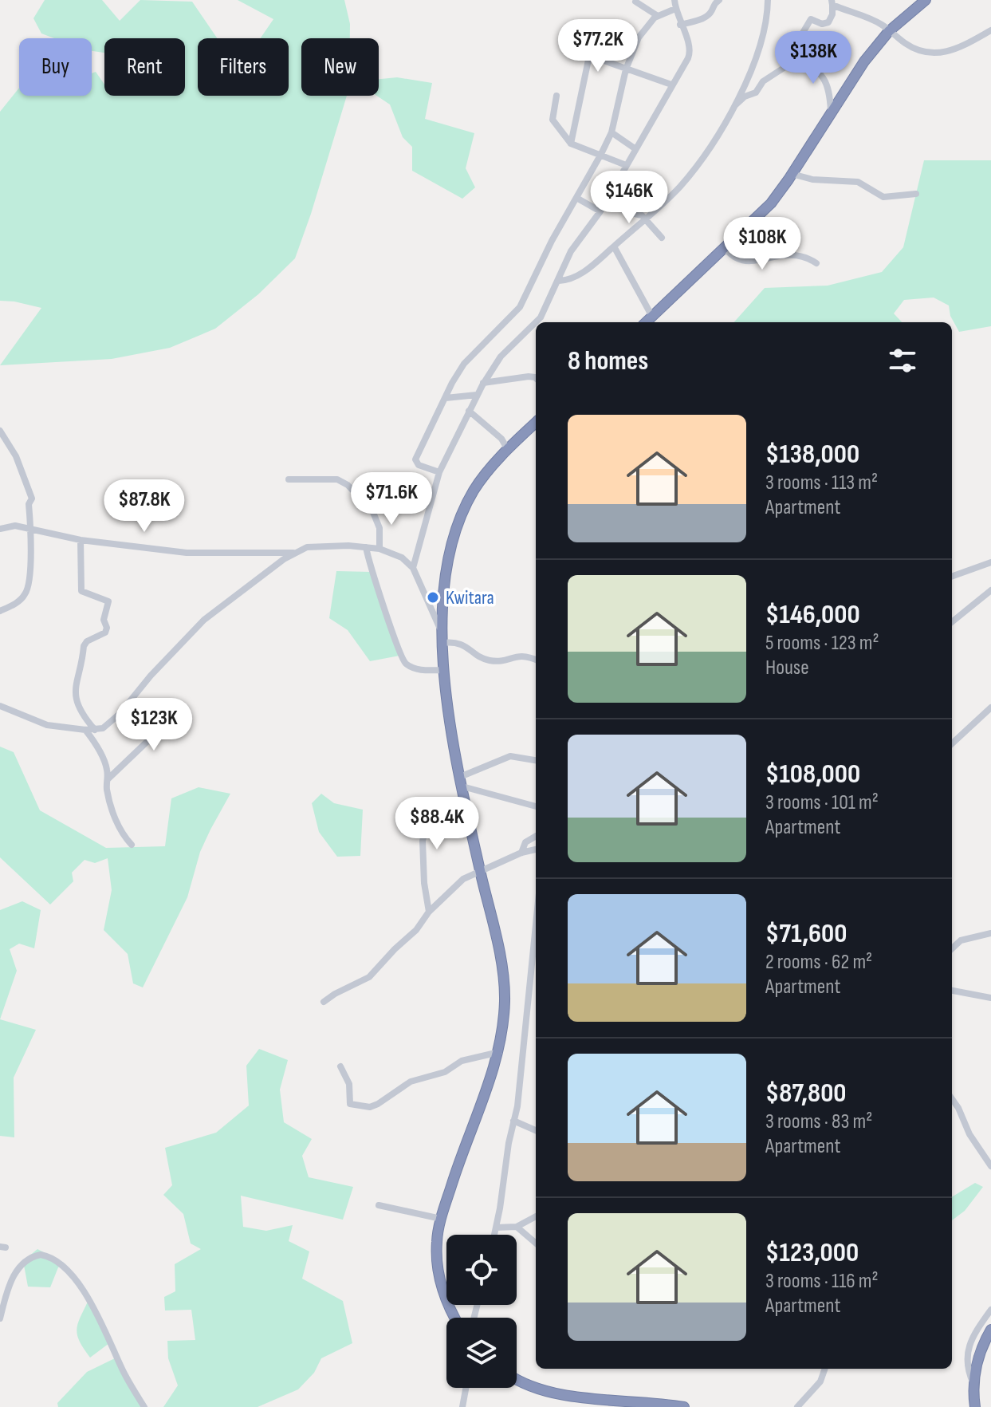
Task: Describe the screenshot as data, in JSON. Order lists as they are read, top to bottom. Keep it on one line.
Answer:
{"places":["Kwitara"],"page":{"price":["$77.2K","$138K","$146K","$108K","$71.6K","$87.8K","$123K","$88.4K"],"chip":["Buy","Rent","Filters","New"],"heading":"8 homes","list":[{"name":"$138,000","note":"3 rooms · 113 m² · Apartment"},{"name":"$146,000","note":"5 rooms · 123 m² · House"},{"name":"$108,000","note":"3 rooms · 101 m² · Apartment"},{"name":"$71,600","note":"2 rooms · 62 m² · Apartment"},{"name":"$87,800","note":"3 rooms · 83 m² · Apartment"},{"name":"$123,000","note":"3 rooms · 116 m² · Apartment"}]}}
